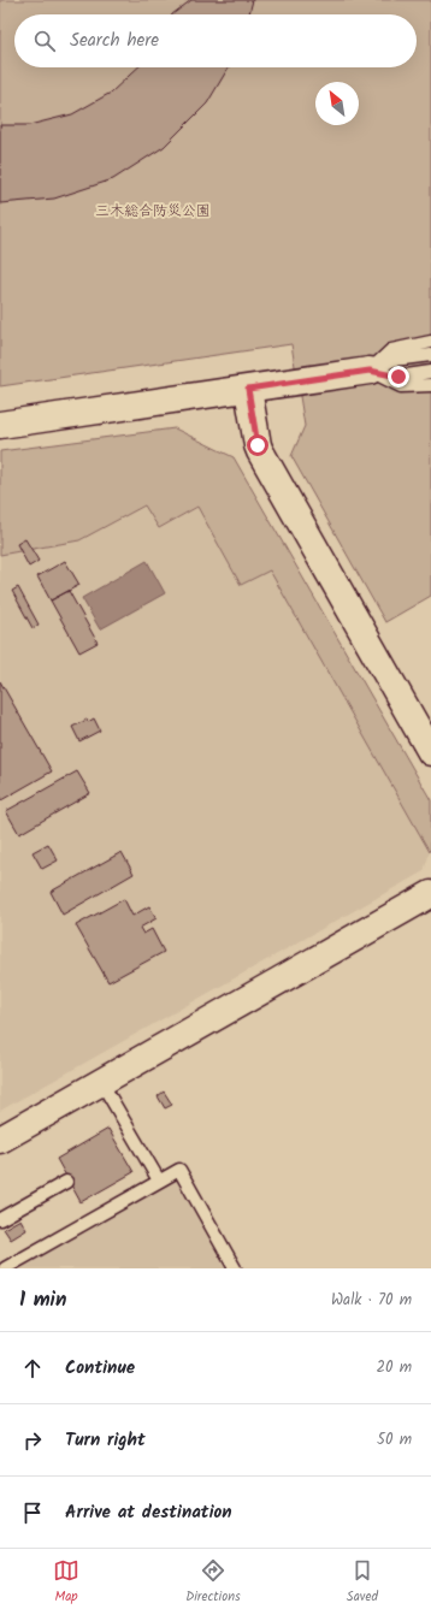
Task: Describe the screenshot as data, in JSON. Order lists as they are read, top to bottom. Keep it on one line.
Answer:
{"parks":["三木総合防災公園"],"north":"top left","page":{"search":"Search here","heading":["1 min","Walk · 70 m"],"list":[["Continue","20 m"],["Turn right","50 m"],"Arrive at destination"],"nav":["Map","Directions","Saved"]}}
